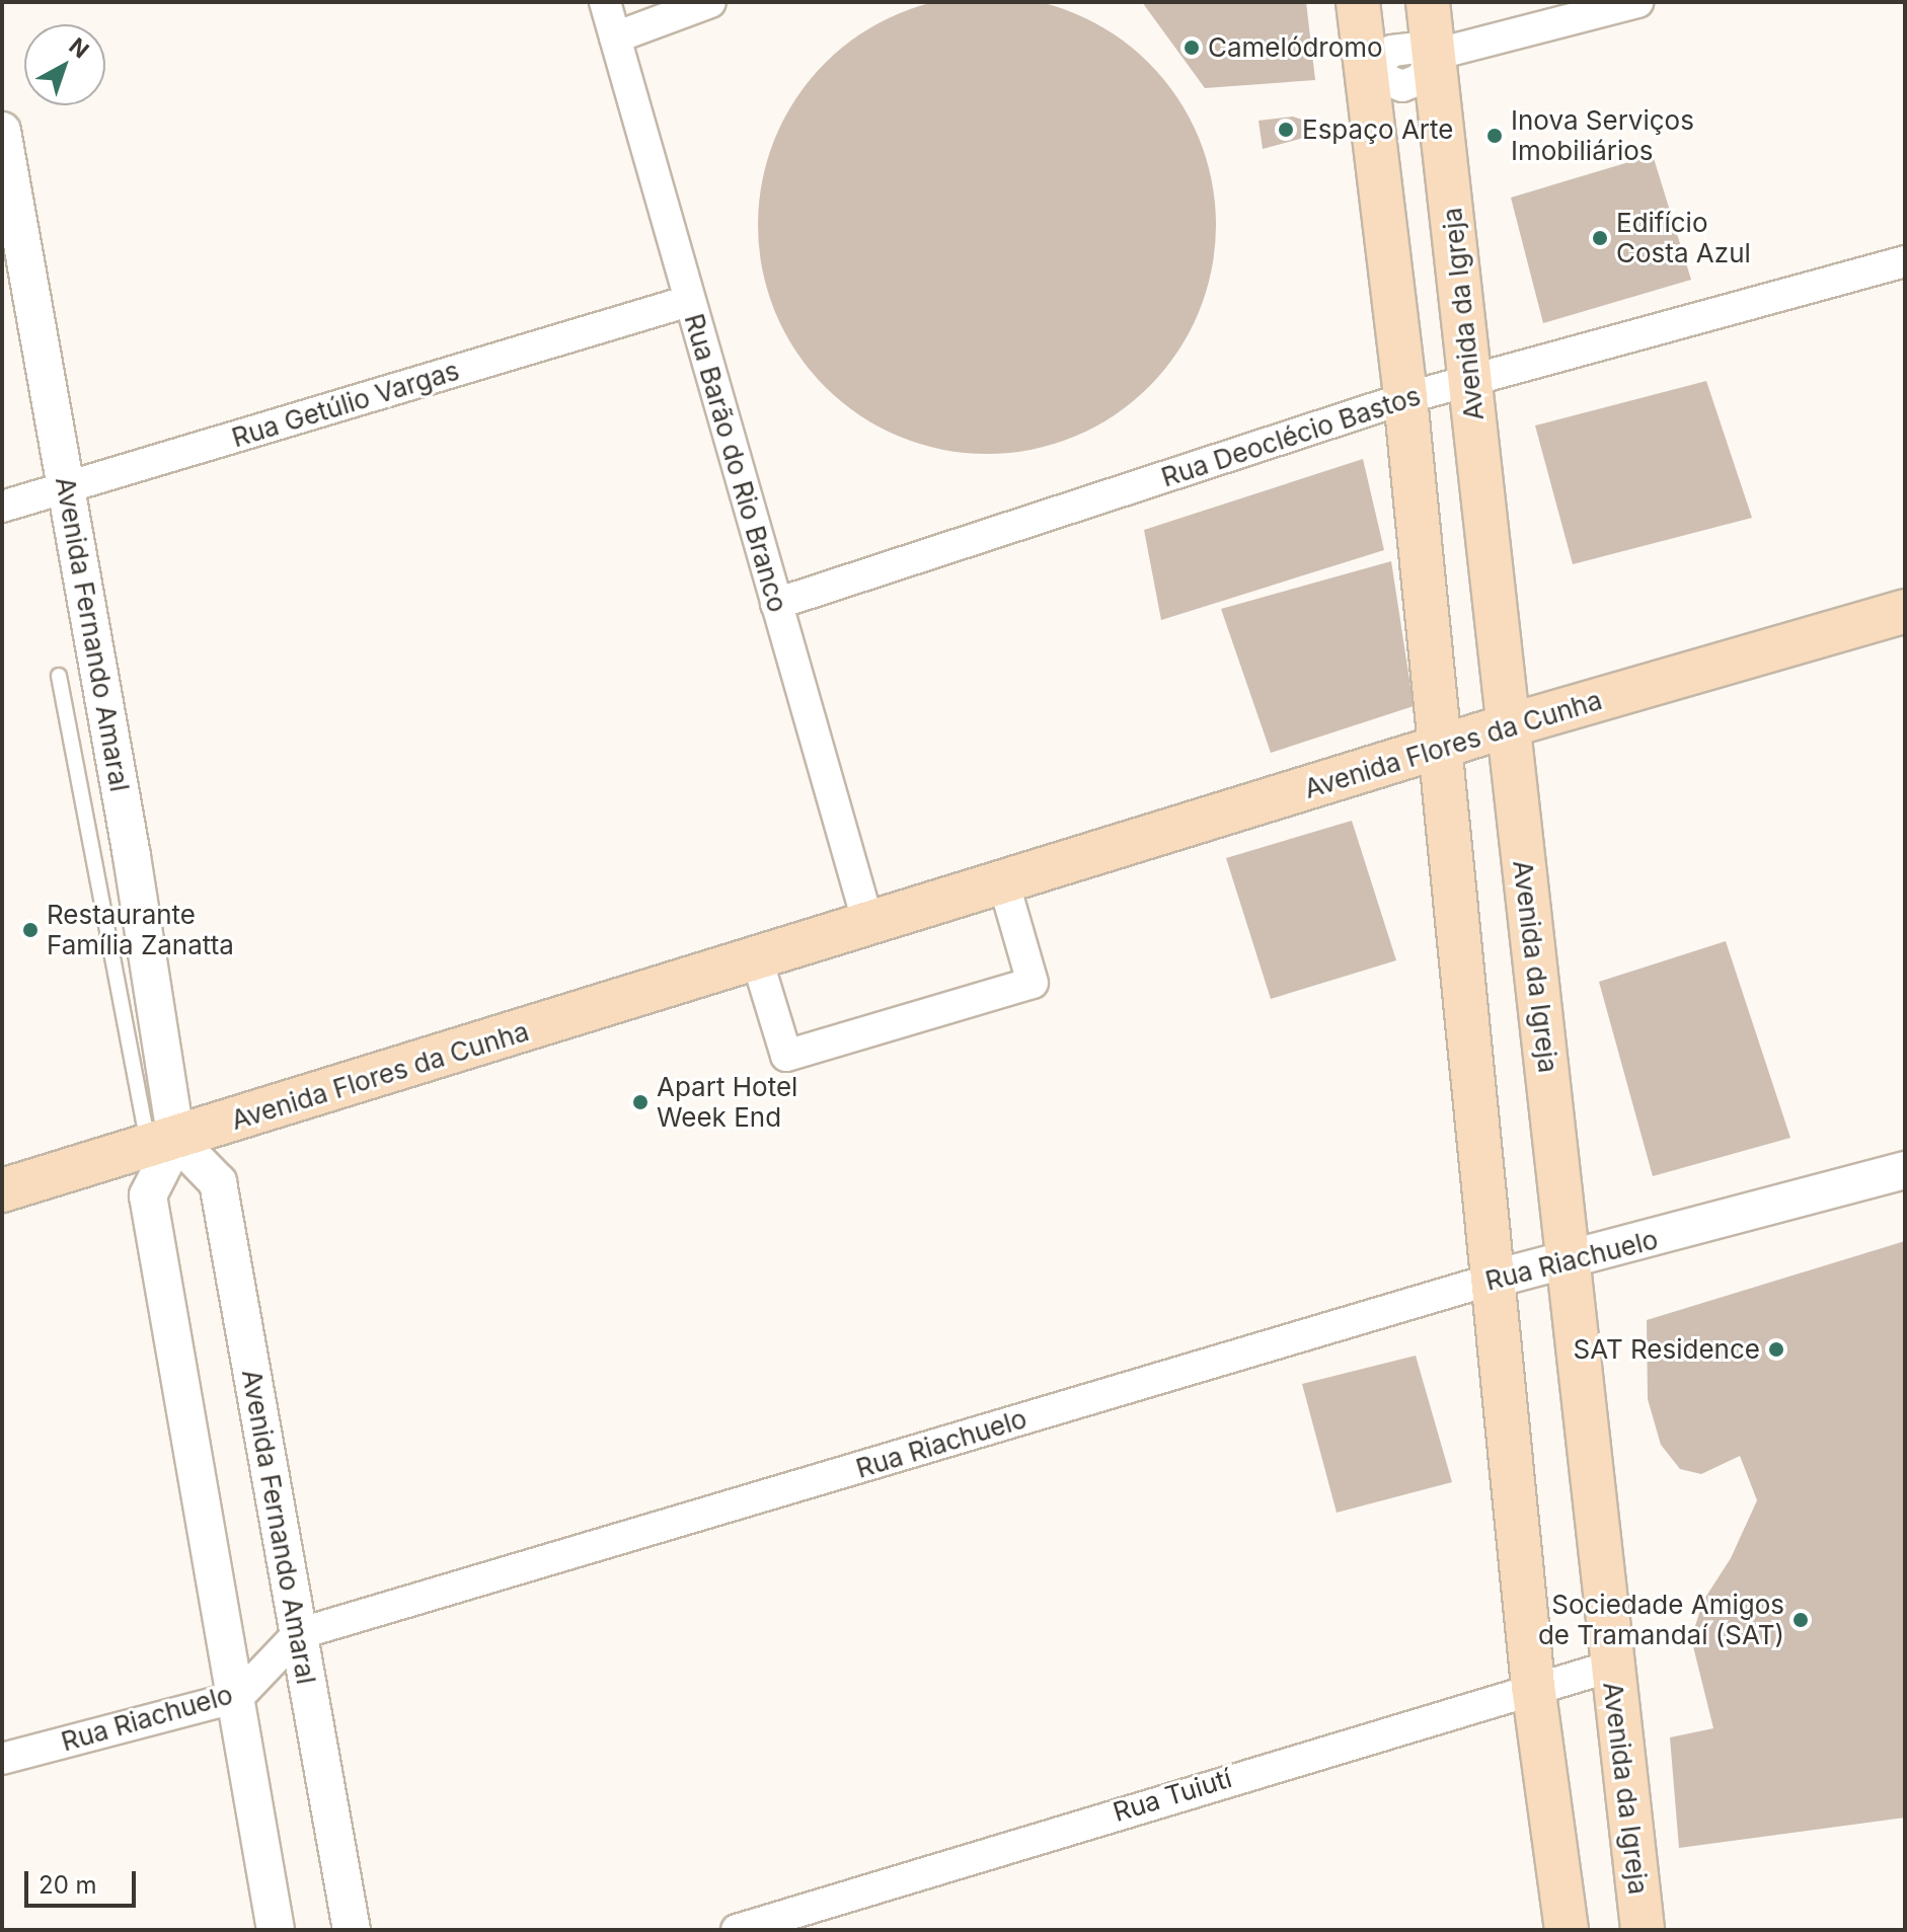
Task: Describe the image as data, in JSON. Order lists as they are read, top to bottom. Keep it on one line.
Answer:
{"streets":{"main road":["Avenida da Igreja","Avenida Flores da Cunha"],"street":["Rua Getúlio Vargas","Rua Deoclécio Bastos","Rua Barão do Rio Branco","Avenida Fernando Amaral","Rua Riachuelo","Rua Tuiutí"]},"crossings":[["Avenida da Igreja","Rua Deoclécio Bastos"],["Avenida da Igreja","Avenida Flores da Cunha"],["Avenida da Igreja","Rua Riachuelo"],["Avenida da Igreja","Rua Tuiutí"],["Rua Getúlio Vargas","Rua Barão do Rio Branco"],["Rua Getúlio Vargas","Avenida Fernando Amaral"],["Rua Deoclécio Bastos","Rua Barão do Rio Branco"],["Rua Barão do Rio Branco","Avenida Flores da Cunha"],["Avenida Fernando Amaral","Avenida Flores da Cunha"],["Avenida Fernando Amaral","Rua Riachuelo"]],"places":["Camelódromo","Espaço Arte","Inova Serviços Imobiliários","Edifício Costa Azul","Restaurante Família Zanatta","Apart Hotel Week End","SAT Residence","Sociedade Amigos de Tramandaí (SAT)"],"scale_bar":"20 m","north":"top right"}
